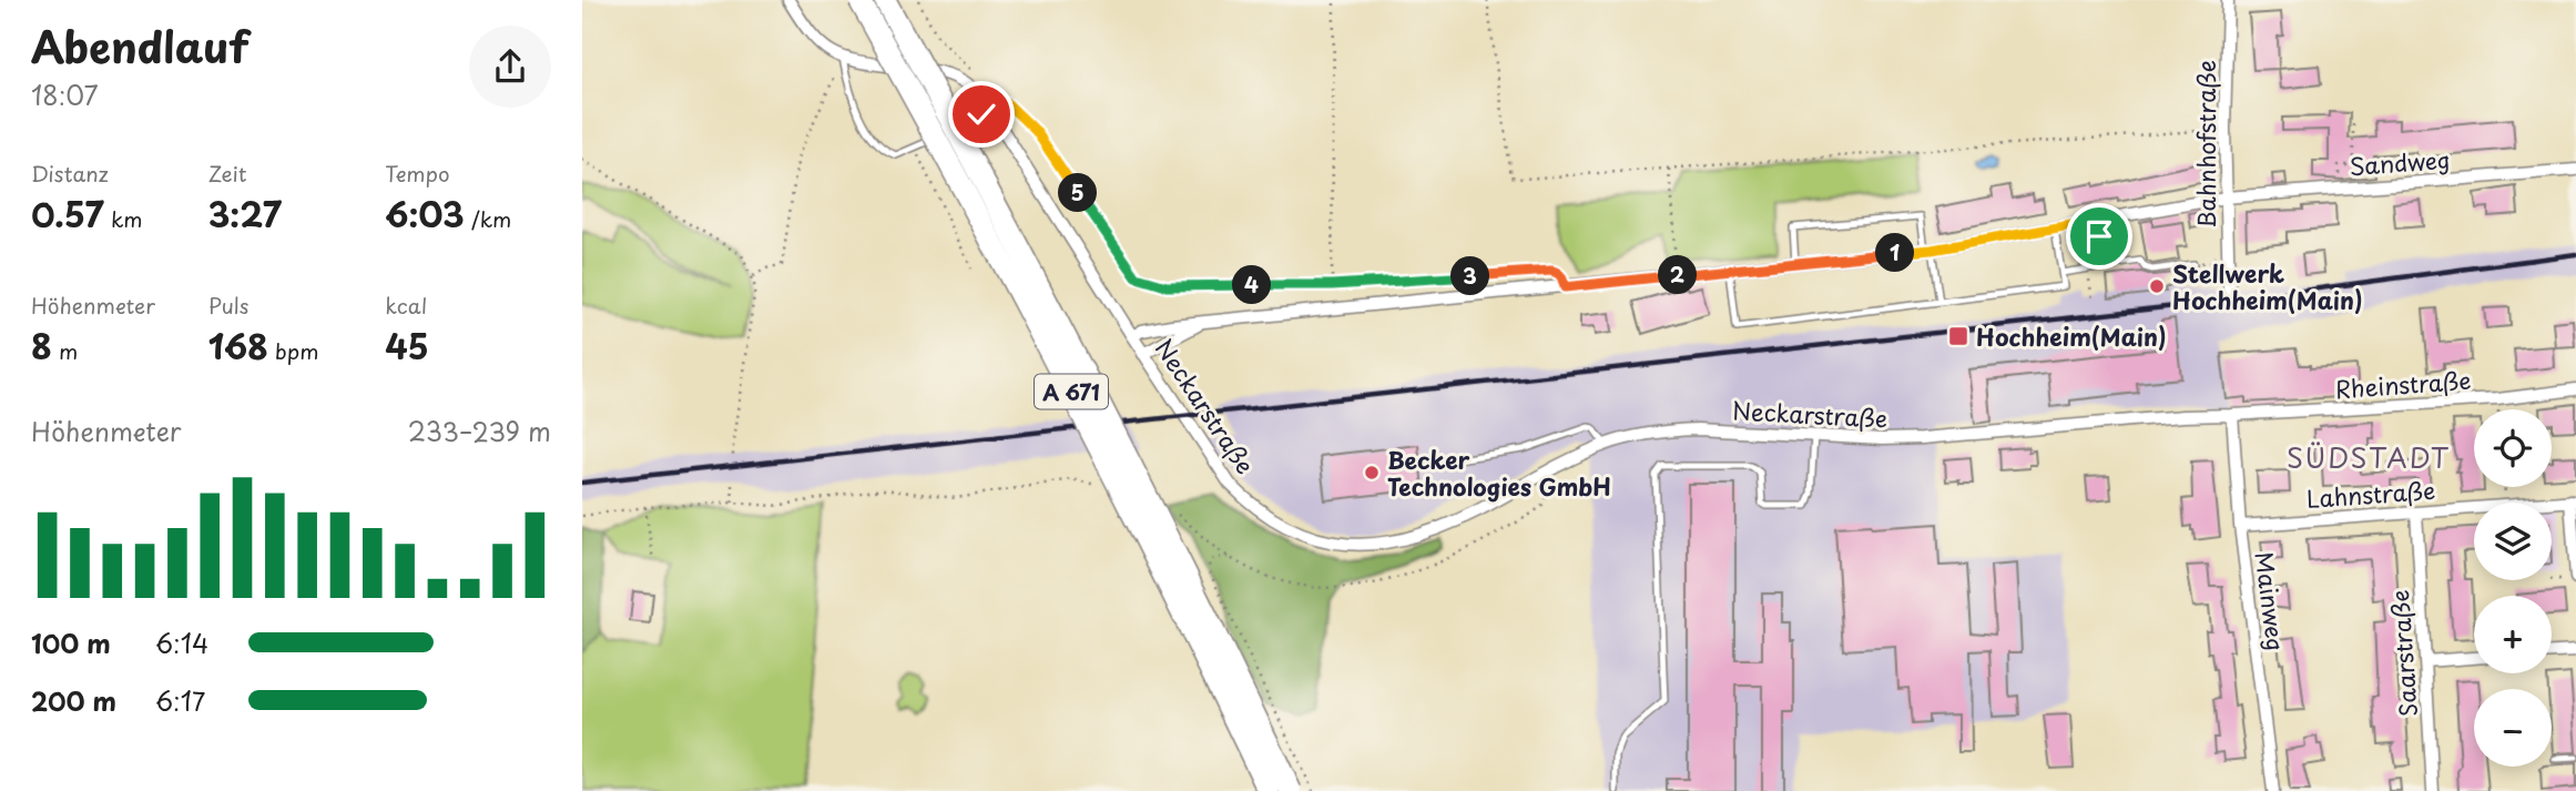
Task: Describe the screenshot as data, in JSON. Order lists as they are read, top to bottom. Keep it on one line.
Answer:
{"streets":{"highway":["A 671"],"street":["Bahnhofstraße","Sandweg","Rheinstraße","Neckarstraße","Lahnstraße","Mainweg","Saarstraße"]},"crossings":[["Bahnhofstraße","Sandweg"],["Sandweg","Neckarstraße"],["Rheinstraße","Neckarstraße"],["Rheinstraße","Mainweg"],["Neckarstraße","Mainweg"],["Lahnstraße","Mainweg"],["Lahnstraße","Saarstraße"]],"districts":["SÜDSTADT"],"places":{"other":["Stellwerk Hochheim(Main)","Becker Technologies GmbH"],"transit":["Hochheim(Main)"]},"page":{"heading":["Abendlauf","18:07"],"stats":[["Distanz","0.57 km"],["Zeit","3:27"],["Tempo","6:03 /km"],["Höhenmeter","8 m"],["Puls","168 bpm"],["kcal","45"]],"pins":["5","1","2","3","4"],"chart":["Höhenmeter","233–239 m"],"map_buttons":["+","−"],"list":[{"name":"100 m","note":"6:14"},{"name":"200 m","note":"6:17"}]}}
